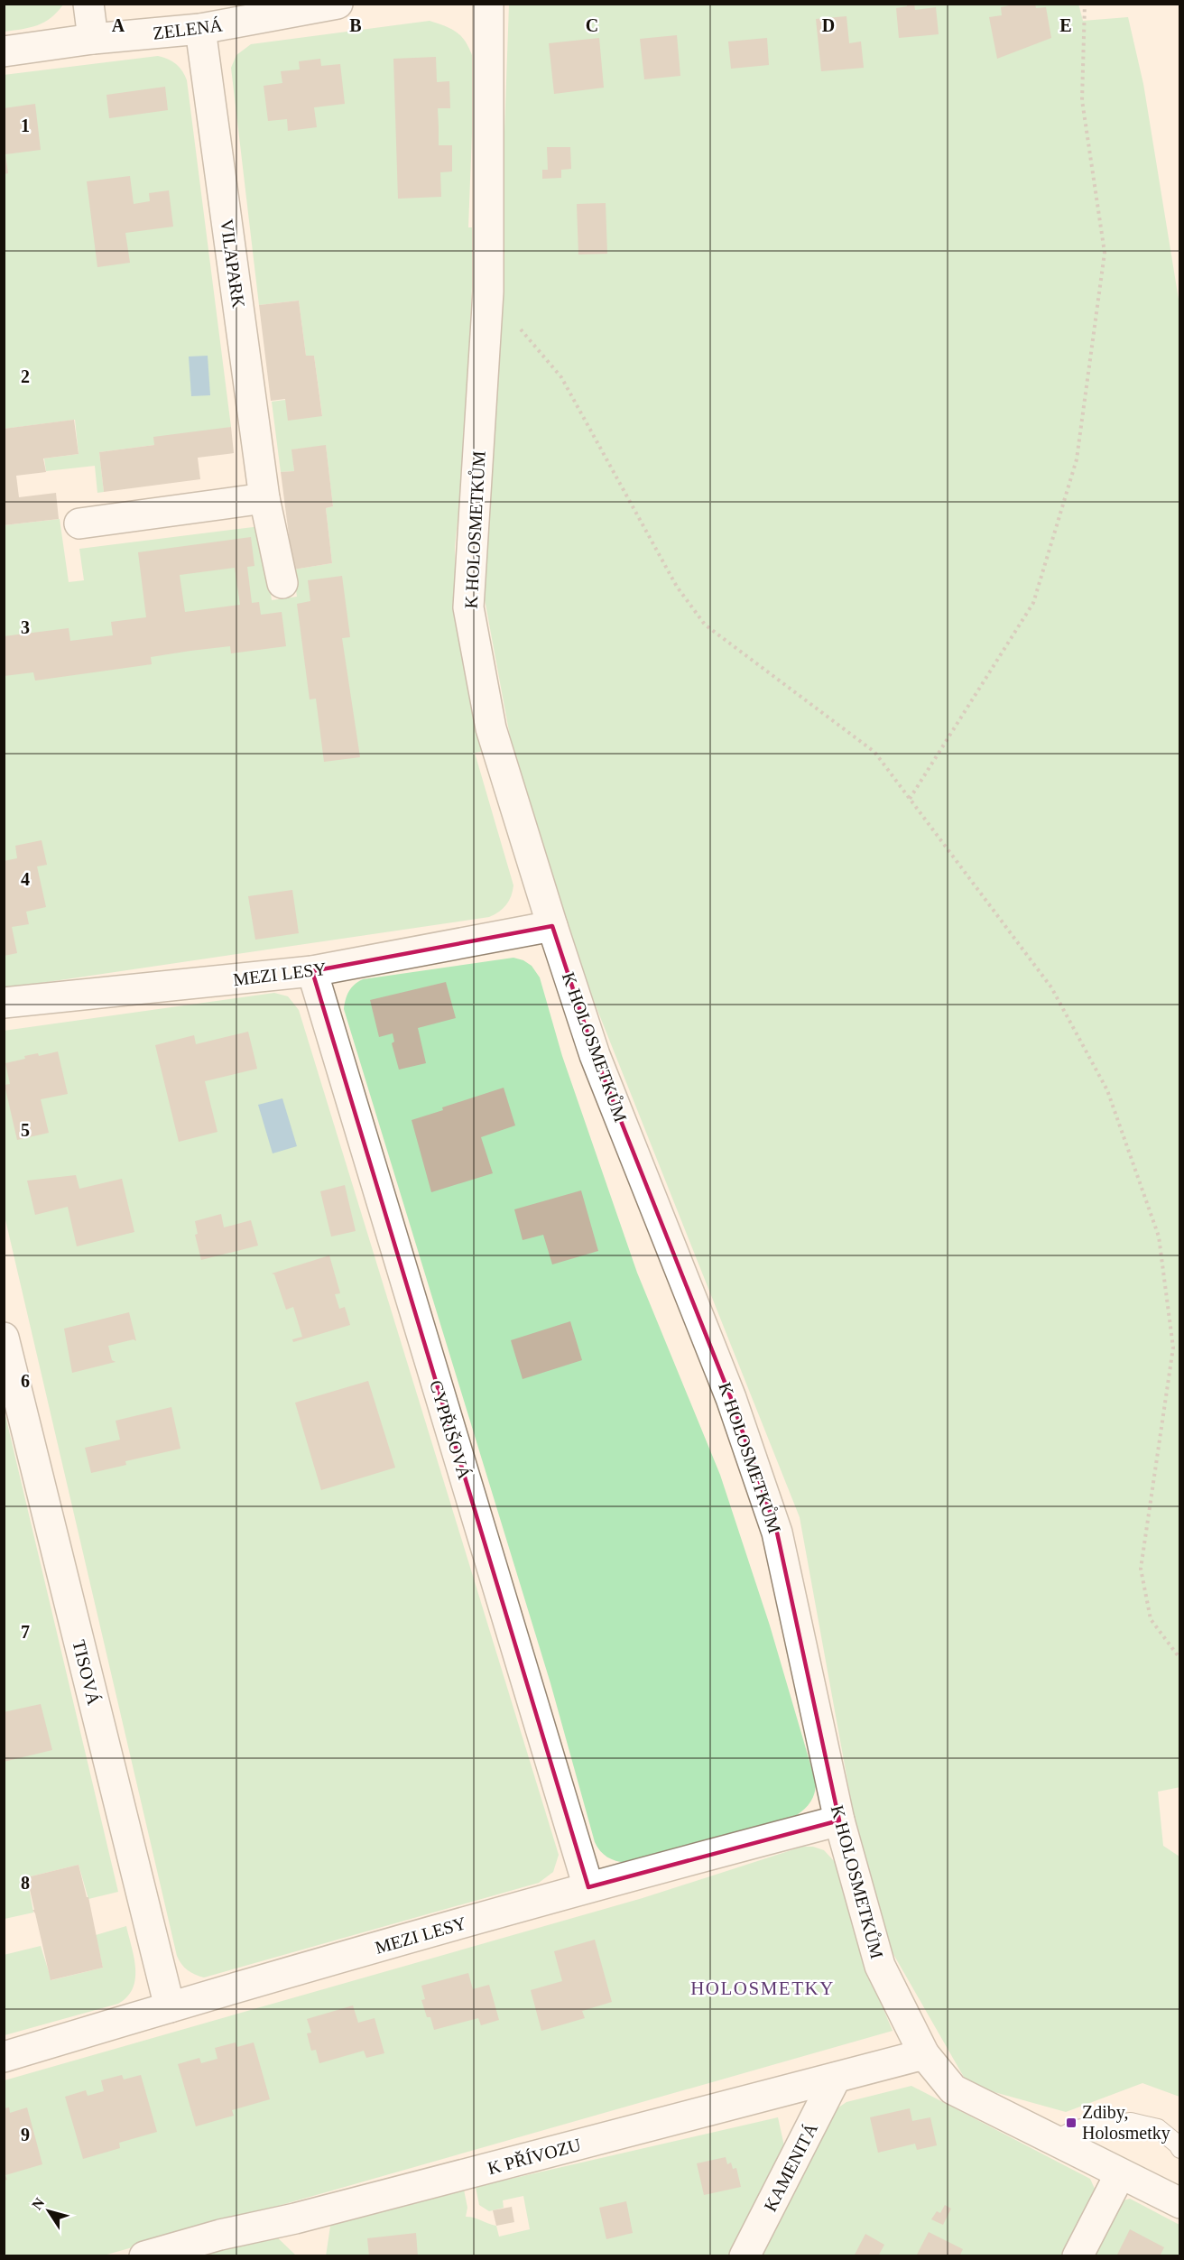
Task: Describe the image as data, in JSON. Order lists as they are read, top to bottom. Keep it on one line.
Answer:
{"streets":{"street":["ZELENÁ","VILAPARK","K HOLOSMETKŮM","MEZI LESY","CYPŘIŠOVÁ","TISOVÁ","K PŘÍVOZU","KAMENITÁ"]},"crossings":[["ZELENÁ","VILAPARK"],["K HOLOSMETKŮM","MEZI LESY"],["K HOLOSMETKŮM","K PŘÍVOZU"],["MEZI LESY","CYPŘIŠOVÁ"],["MEZI LESY","TISOVÁ"],["K PŘÍVOZU","KAMENITÁ"]],"districts":["HOLOSMETKY"],"places":{"transit":["Zdiby, Holosmetky"]},"north":"top left","grid":{"columns":["A","B","C","D","E"],"rows":["1","2","3","4","5","6","7","8","9"]}}
